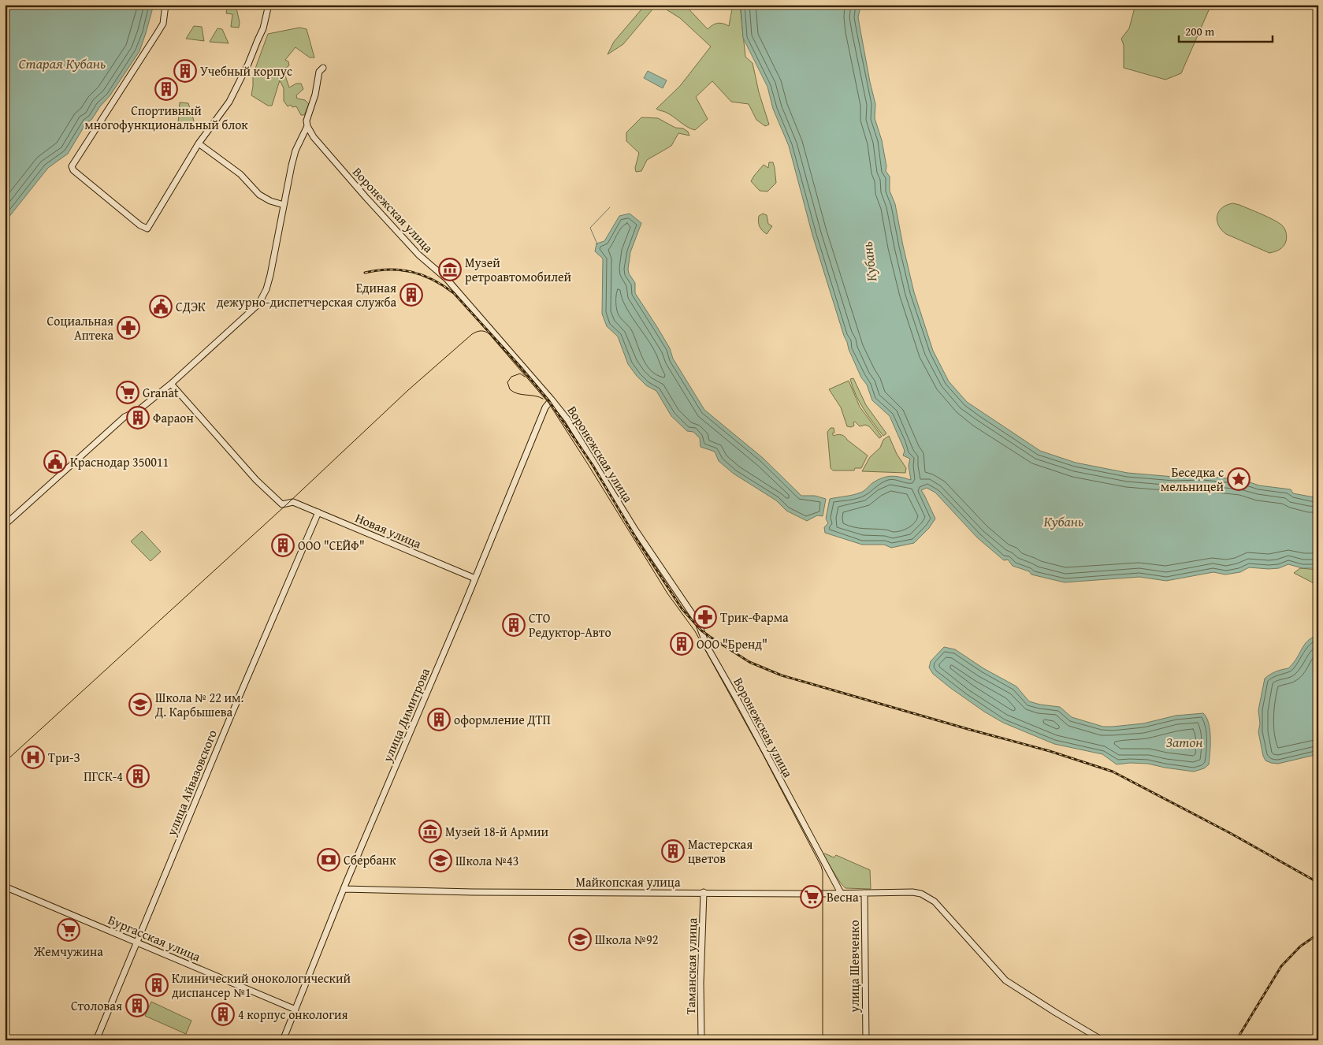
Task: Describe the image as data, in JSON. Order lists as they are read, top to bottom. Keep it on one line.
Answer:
{"streets":{"street":["Воронежская улица","Новая улица","улица Димитрова","улица Айвазовского","Майкопская улица","Бургасская улица","Таманская улица","улица Шевченко"]},"crossings":[["Воронежская улица","улица Димитрова"],["Воронежская улица","Майкопская улица"],["Новая улица","улица Димитрова"],["Новая улица","улица Айвазовского"],["улица Димитрова","Майкопская улица"],["улица Димитрова","Бургасская улица"],["улица Айвазовского","Бургасская улица"],["Майкопская улица","Таманская улица"],["Майкопская улица","улица Шевченко"]],"water":["Старая Кубань","Кубань","Затон"],"places":{"building":["Учебный корпус","Спортивный многофункциональный блок","Единая дежурно-диспетчерская служба","Фараон","ООО \"СЕЙФ\"","СТО Редуктор-Авто","ООО \"Бренд\"","оформление ДТП","ПГСК-4","Мастерская цветов","Клинический онокологический диспансер №1","Столовая","4 корпус онкология"],"museum":["Музей ретроавтомобилей","Музей 18-й Армии"],"public building":["СДЭК","Краснодар 350011"],"pharmacy":["Социальная Аптека","Трик-Фарма"],"supermarket":["Granat","Весна","Жемчужина"],"place":["Беседка с мельницей"],"school or university":["Школа № 22 им. Д. Карбышева","Школа №43","Школа №92"],"hospital":["Три-З"],"bank":["Сбербанк"]},"scale_bar":"200 m"}
